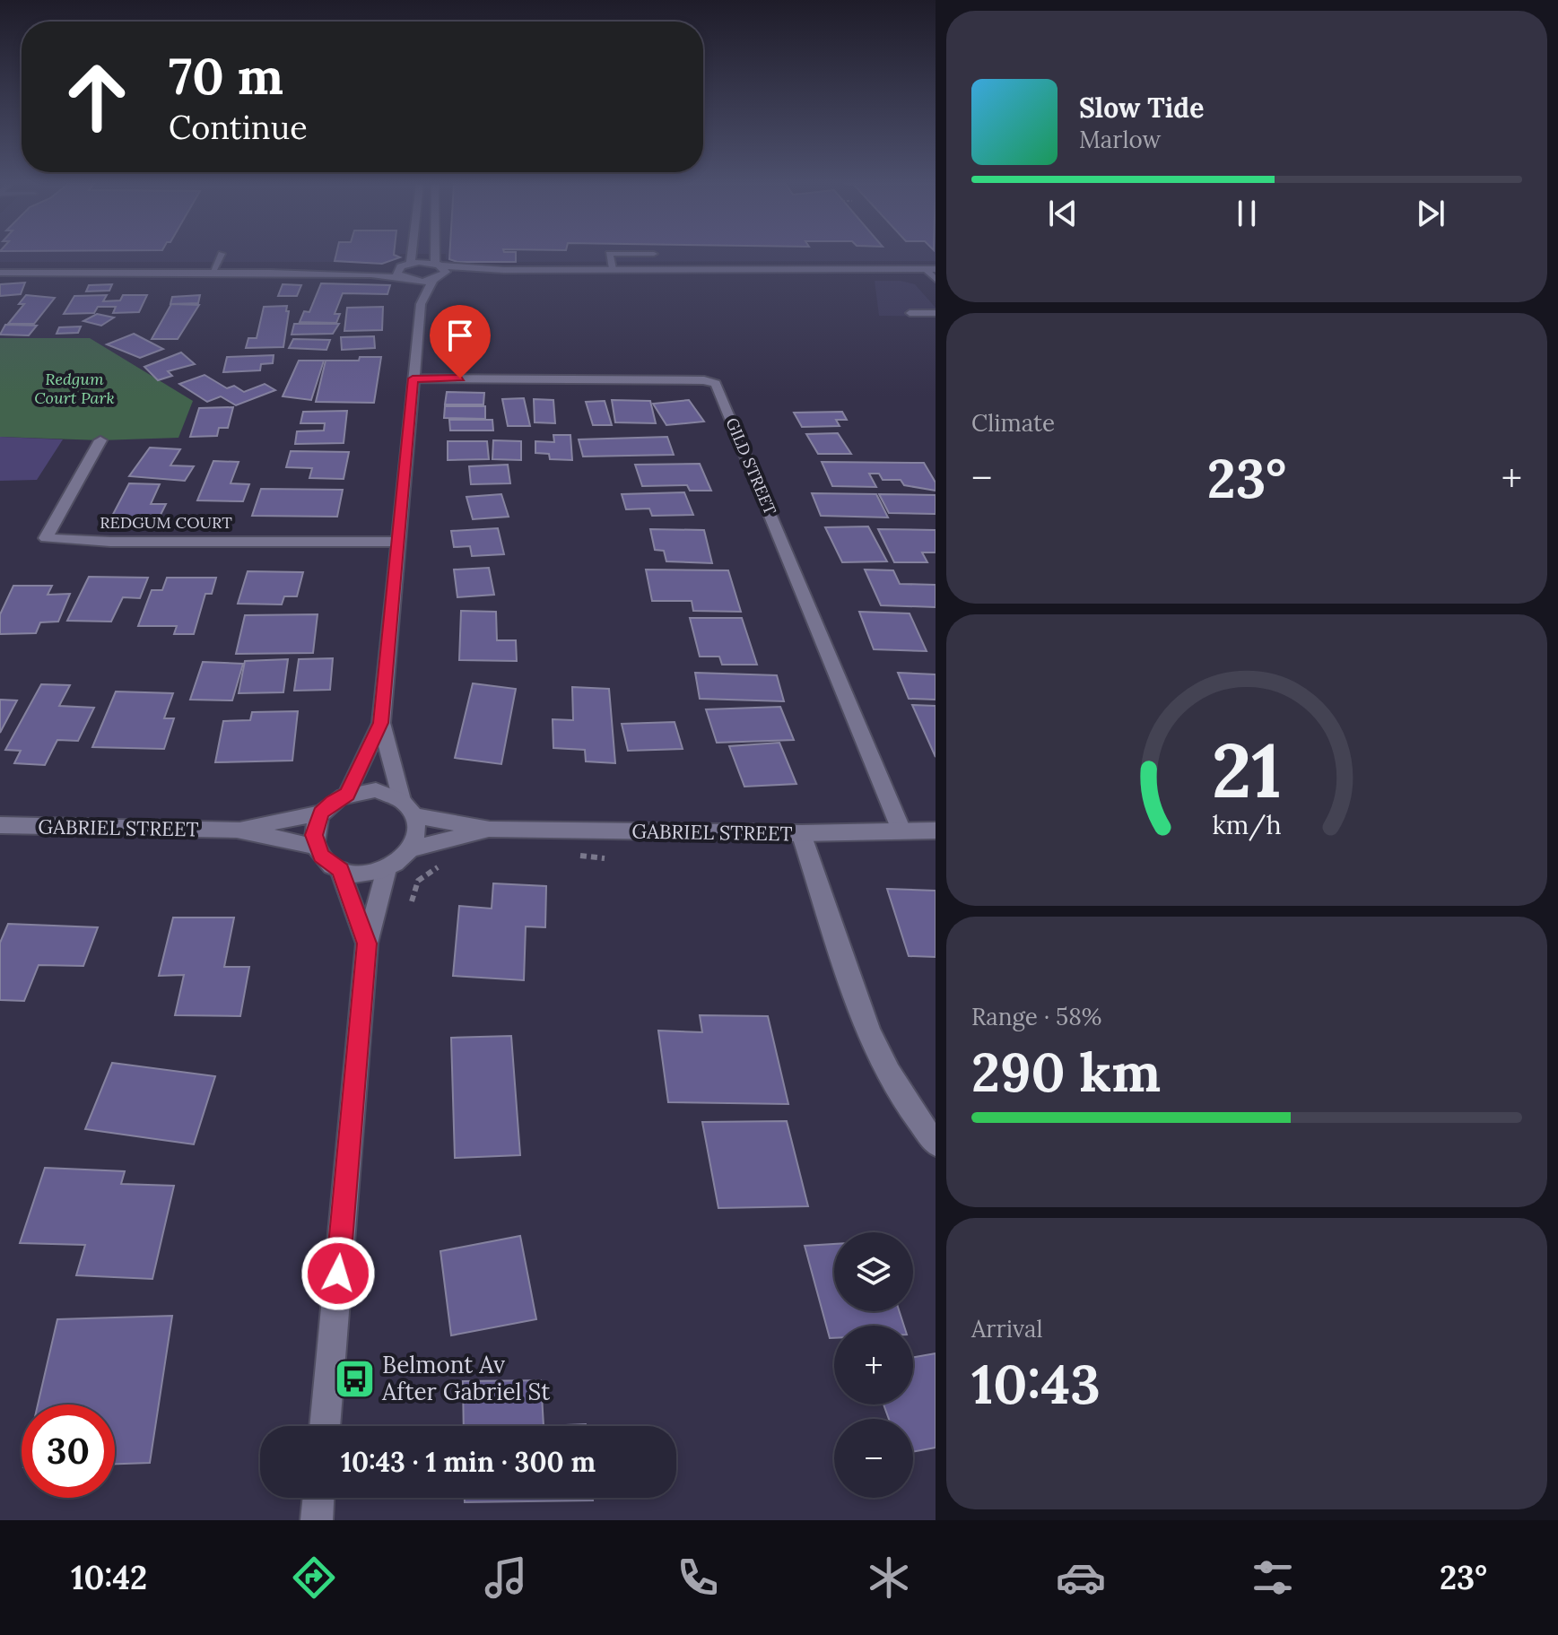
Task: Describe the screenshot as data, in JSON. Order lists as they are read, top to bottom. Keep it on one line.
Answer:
{"streets":{"street":["GILD STREET","REDGUM COURT","GABRIEL STREET"]},"crossings":[["GILD STREET","GABRIEL STREET"]],"parks":["Redgum Court Park"],"places":{"bus stop":["Belmont Av After Gabriel St"]},"page":{"turn":["70 m","Continue"],"song":["Slow Tide","Marlow"],"tile":["Climate",["Range · 58%","290 km"],["Arrival","10:43"]],"heat":["−","23°","+"],"map_buttons":["+","−"],"limit":"30","trip":"10:43 · 1 min · 300 m","tabs":["10:42","23°"],"gauge":["21","km/h"]}}
